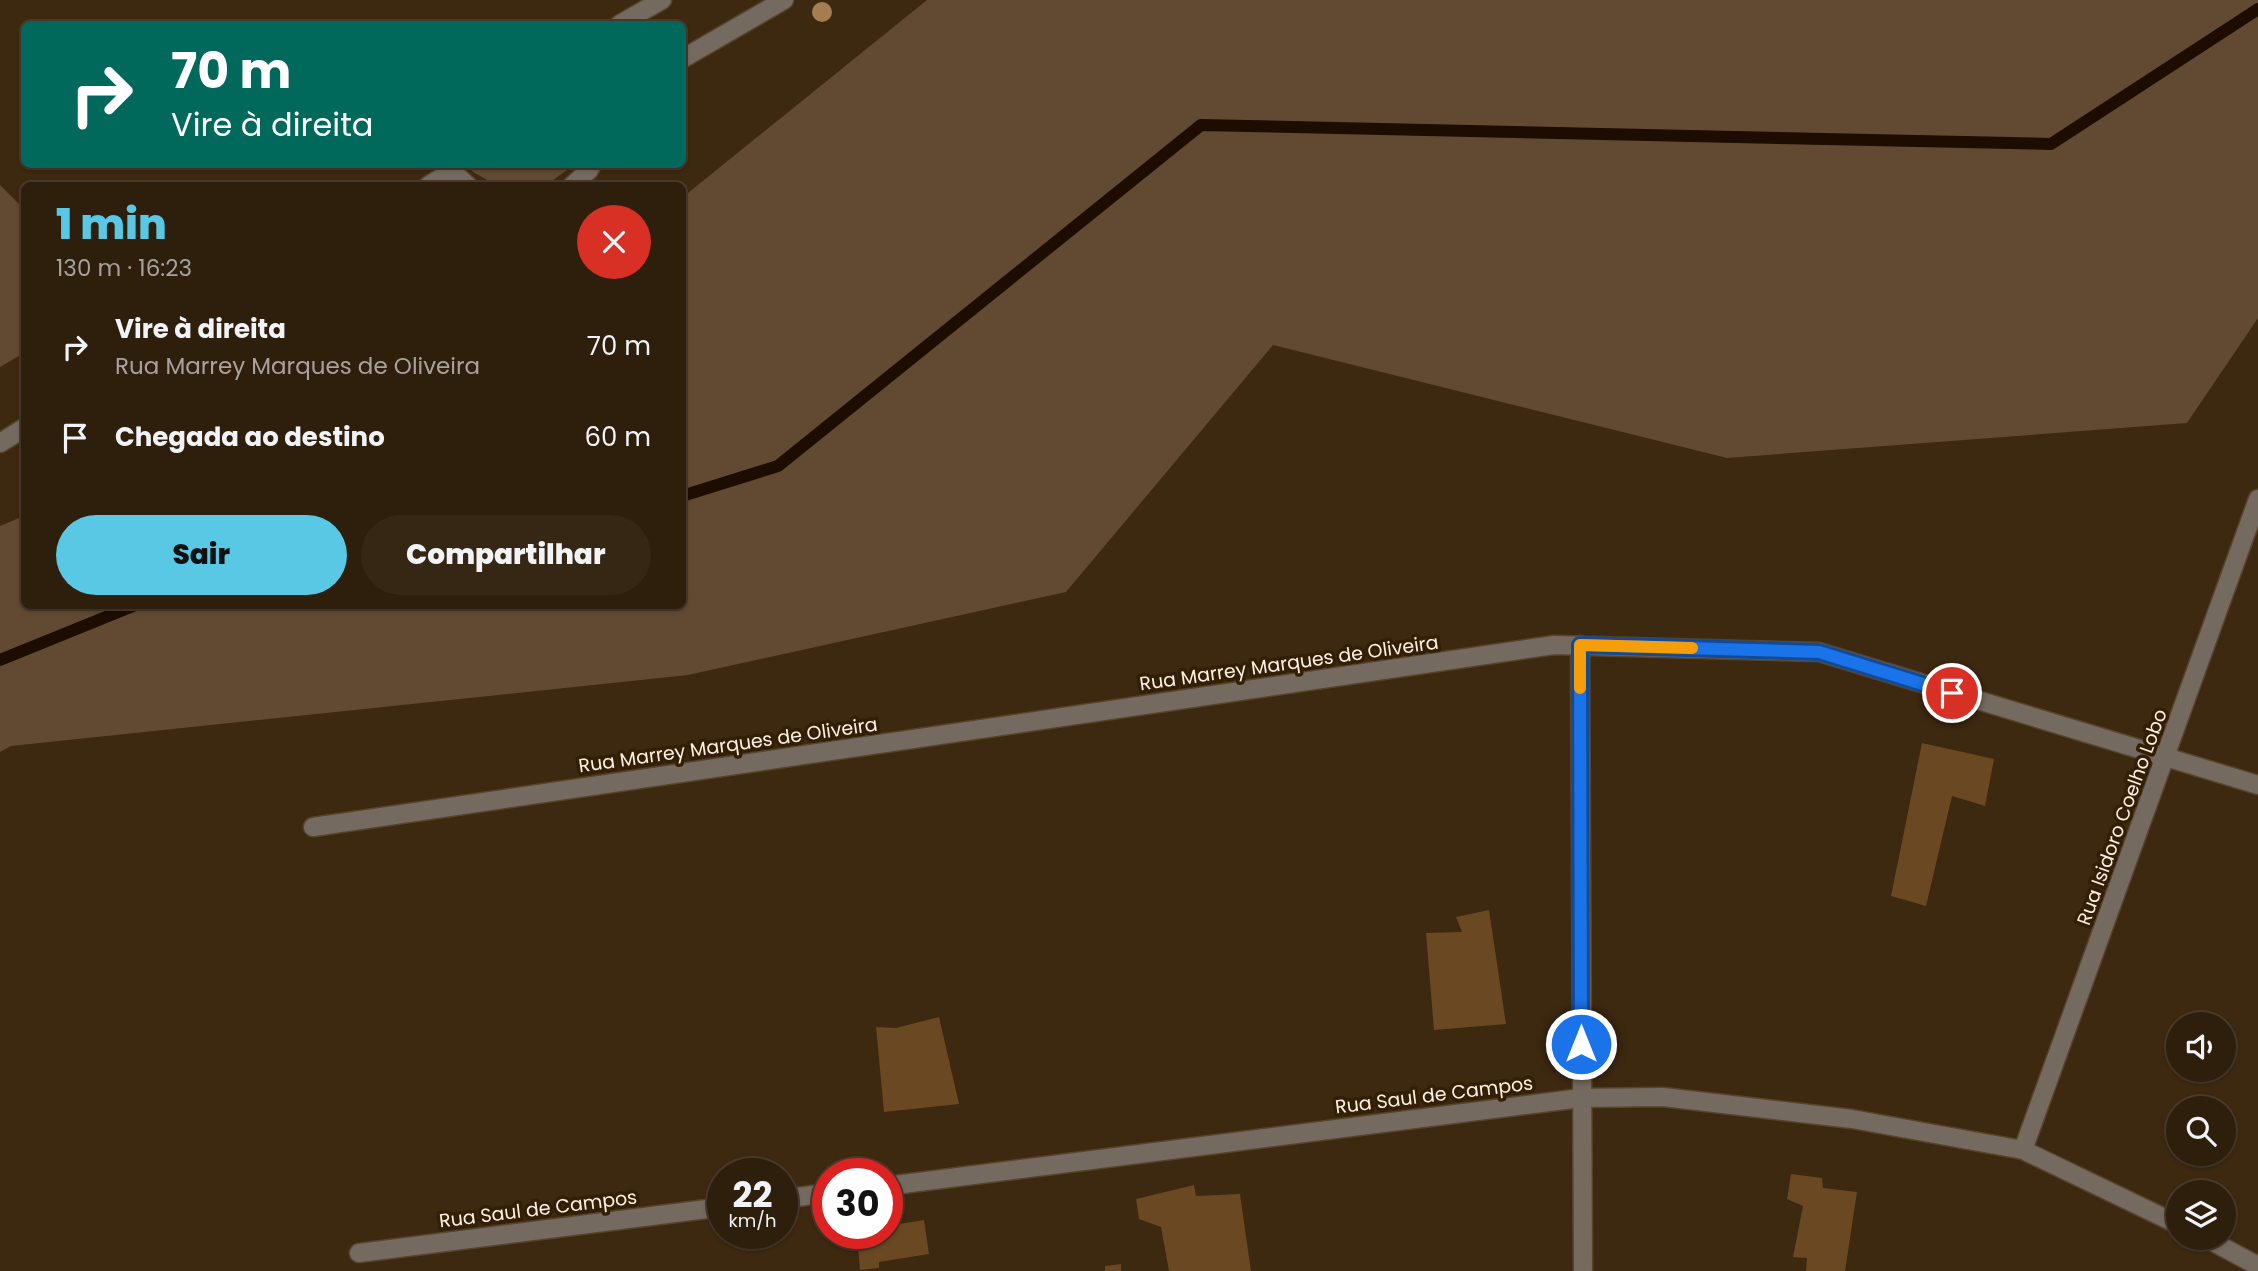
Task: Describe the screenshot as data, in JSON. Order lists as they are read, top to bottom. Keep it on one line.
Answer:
{"streets":{"street":["Rua Marrey Marques de Oliveira","Rua Isidoro Coelho Lobo","Rua Saul de Campos"]},"crossings":[["Rua Marrey Marques de Oliveira","Rua Isidoro Coelho Lobo"],["Rua Isidoro Coelho Lobo","Rua Saul de Campos"]],"page":{"turn":["70 m","Vire à direita"],"heading":["1 min","130 m · 16:23"],"list":[{"name":"Vire à direita","note":"Rua Marrey Marques de Oliveira","value":"70 m"},{"name":"Chegada ao destino","value":"60 m"}],"buttons":["Sair","Compartilhar"],"speed":"22 km/h","limit":"30"}}
